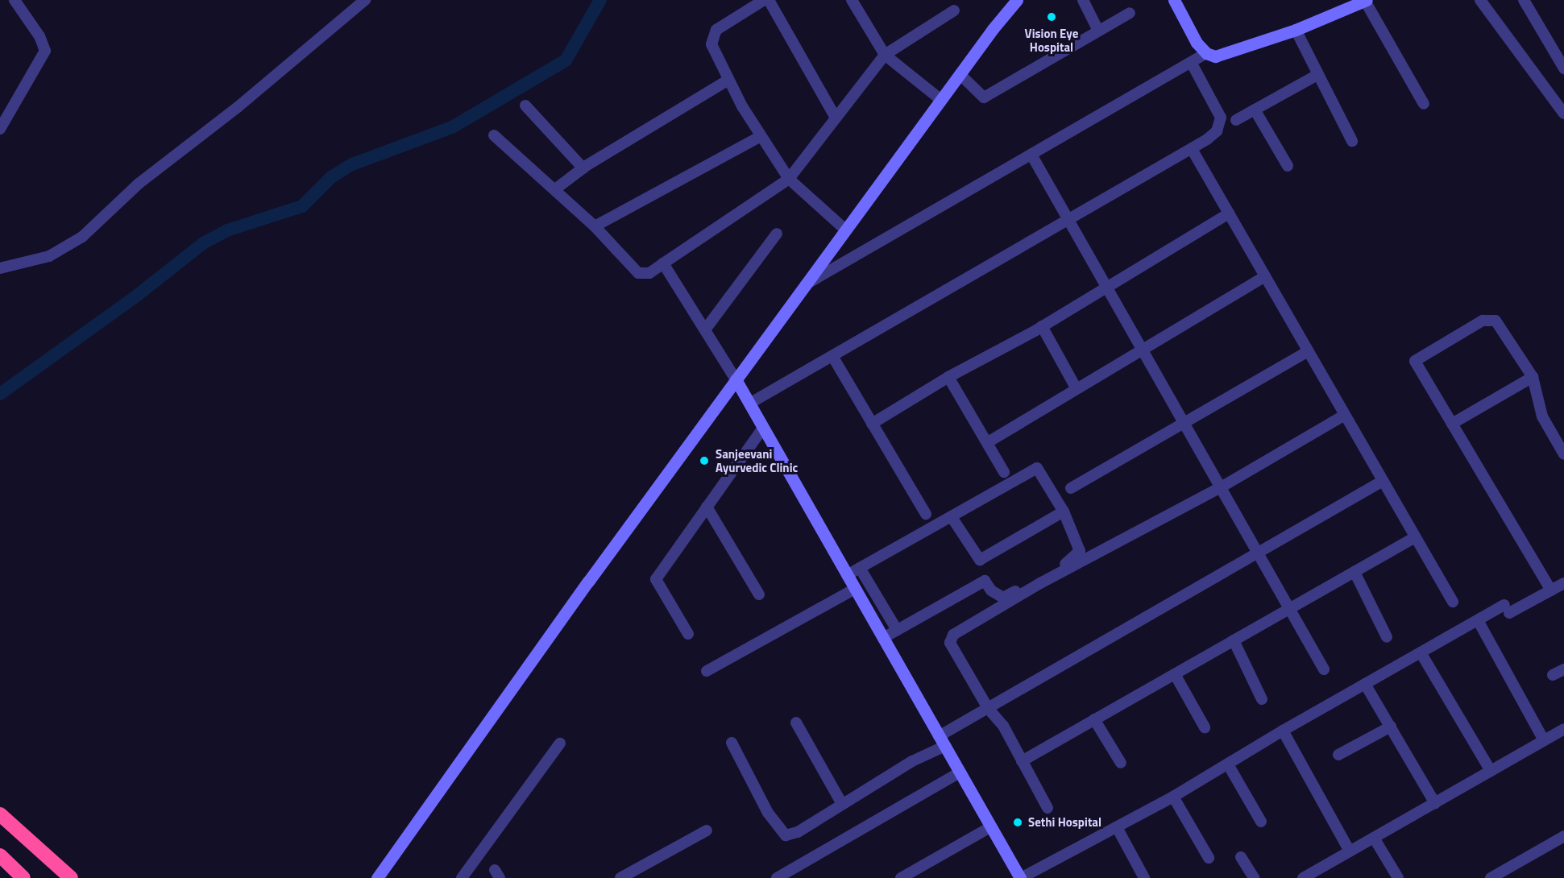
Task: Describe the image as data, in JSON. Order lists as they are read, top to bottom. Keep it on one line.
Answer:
{"places":["Vision Eye Hospital","Sanjeevani Ayurvedic Clinic","Sethi Hospital"]}
